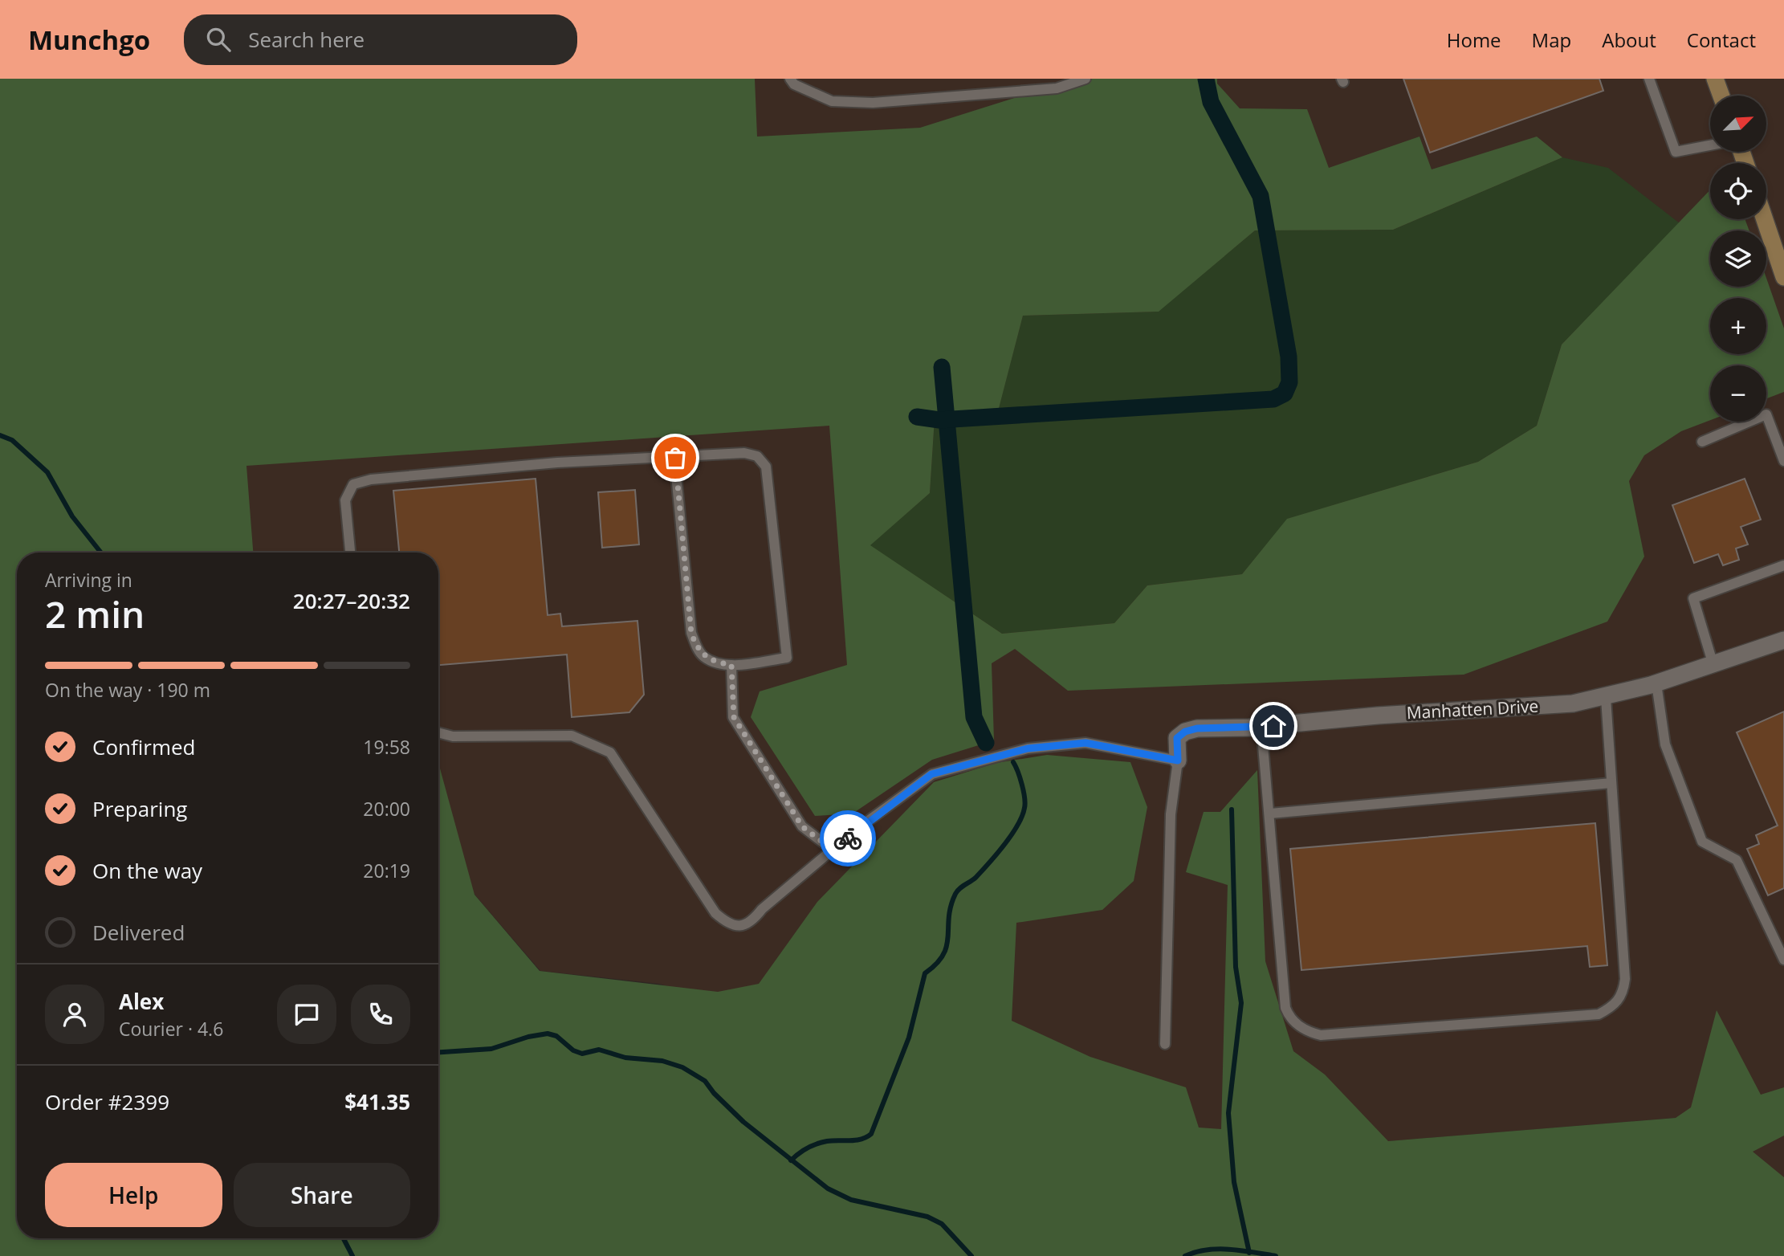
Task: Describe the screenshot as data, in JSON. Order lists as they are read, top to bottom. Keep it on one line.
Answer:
{"streets":{"street":["Manhatten Drive"]},"north":"top right","page":{"header":"Munchgo","search":"Search here","nav":["Home","Map","About","Contact"],"map_buttons":["+","−"],"heading":["2 min","Arriving in","20:27–20:32"],"panel":["Alex","Courier · 4.6","Order #2399","$41.35"],"bar":"On the way · 190 m","list":[["Confirmed","19:58"],["Preparing","20:00"],["On the way","20:19"],"Delivered"],"buttons":["Help","Share"]}}
